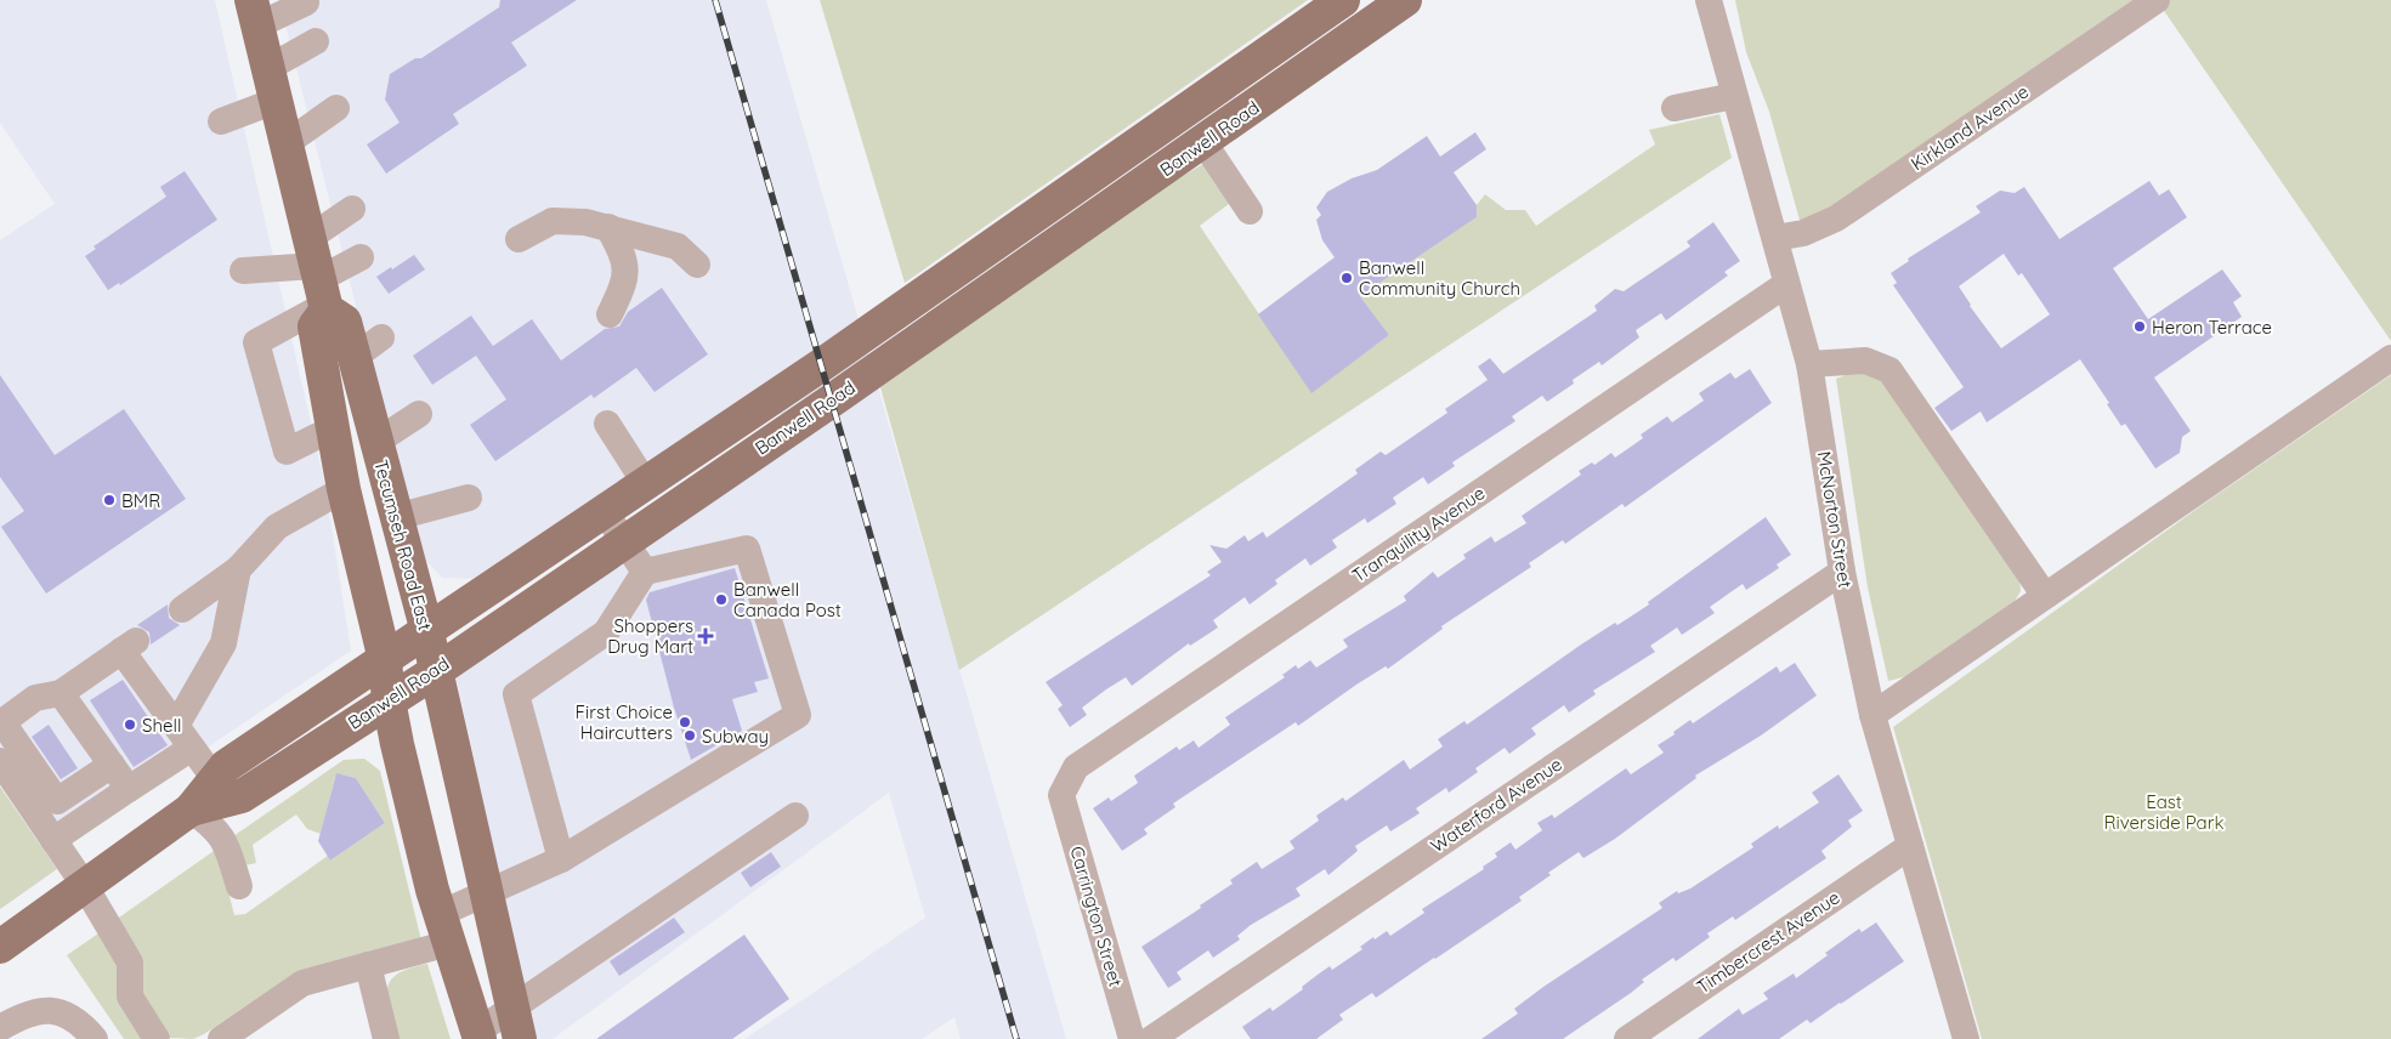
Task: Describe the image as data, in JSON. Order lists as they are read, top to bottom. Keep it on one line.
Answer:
{"streets":{"main road":["Banwell Road","Tecumseh Road East"],"street":["Kirkland Avenue","McNorton Street","Tranquility Avenue","Waterford Avenue","Carrington Street","Timbercrest Avenue"]},"crossings":[["Kirkland Avenue","McNorton Street"],["Banwell Road","Tecumseh Road East"],["McNorton Street","Tranquility Avenue"],["McNorton Street","Waterford Avenue"],["McNorton Street","Timbercrest Avenue"],["Tranquility Avenue","Carrington Street"]],"parks":["East Riverside Park"],"places":{"other":["Banwell Community Church","Heron Terrace","BMR","Banwell Canada Post","First Choice Haircutters","Shell","Subway"],"health":["Shoppers Drug Mart"]}}
